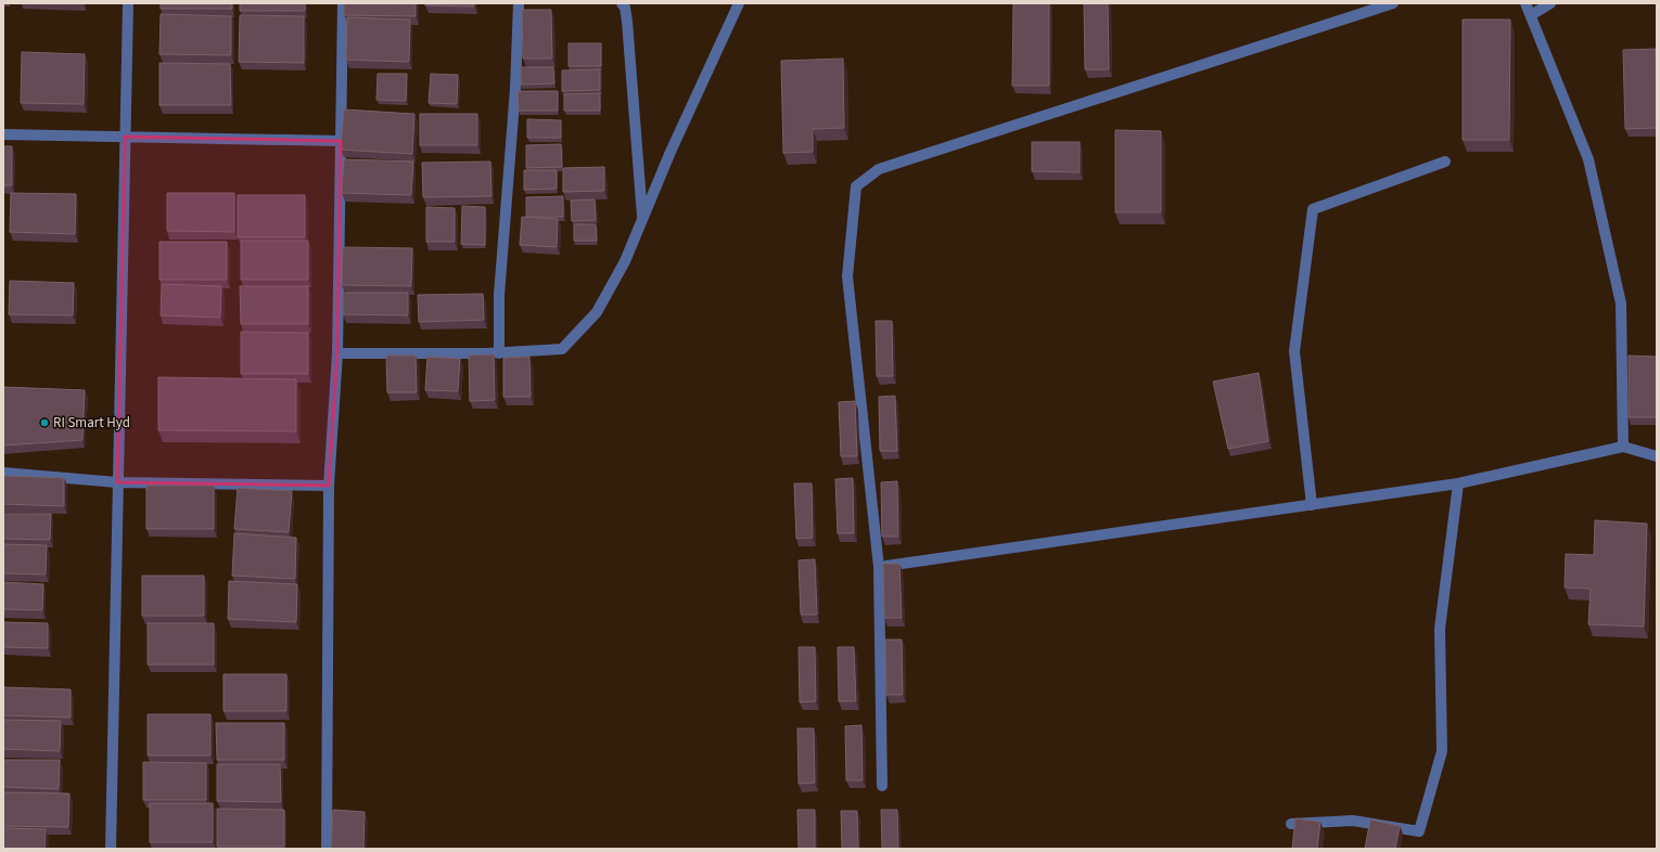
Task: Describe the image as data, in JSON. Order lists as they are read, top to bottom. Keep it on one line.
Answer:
{"places":["RI Smart Hyd"]}
